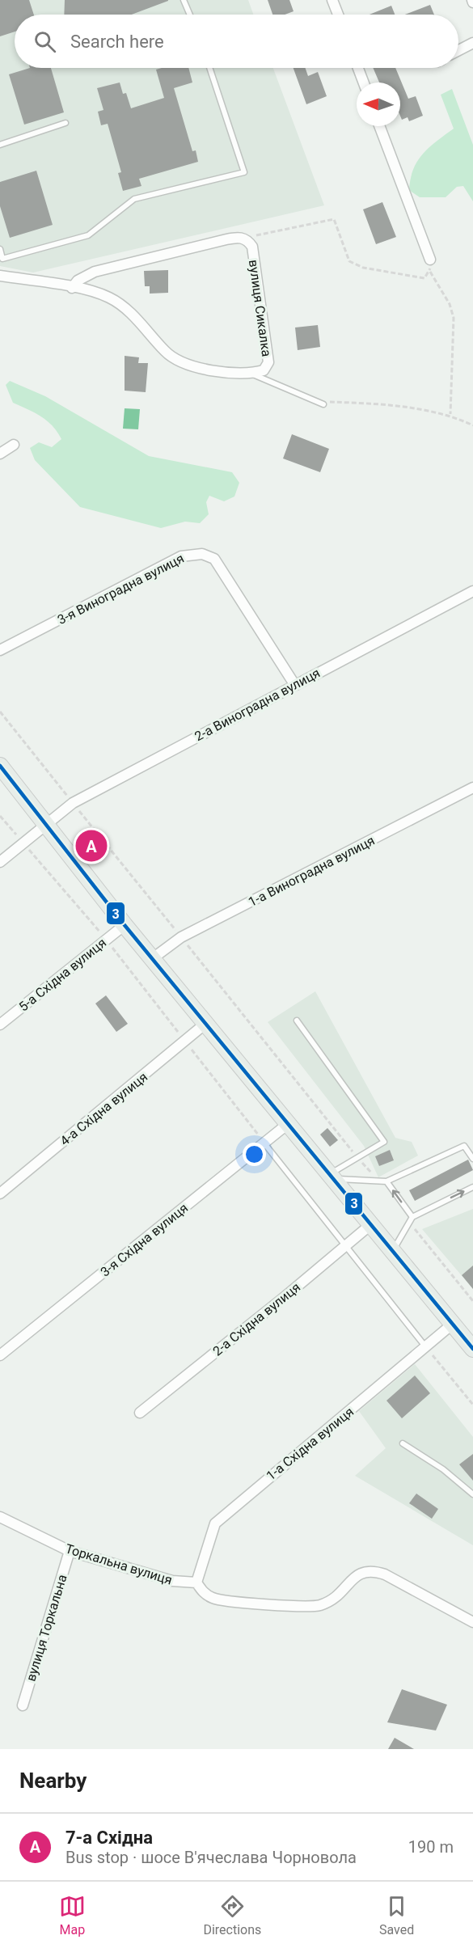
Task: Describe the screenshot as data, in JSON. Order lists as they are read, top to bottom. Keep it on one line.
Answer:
{"streets":{"street":["вулиця Сикалка","3-я Виноградна вулиця","2-а Виноградна вулиця","1-а Виноградна вулиця","5-а Східна вулиця","4-а Східна вулиця","3-я Східна вулиця","2-а Східна вулиця","1-а Східна вулиця","Торкальна вулиця","вулиця Торкальна"]},"crossings":[["3-я Виноградна вулиця","2-а Виноградна вулиця"],["1-а Східна вулиця","Торкальна вулиця"],["Торкальна вулиця","вулиця Торкальна"]],"lines":["transit line 3"],"north":"left","page":{"search":"Search here","pins":"A","heading":"Nearby","list":[{"mark":"A","name":"7-а Східна","note":"Bus stop · шосе В'ячеслава Чорновола","value":"190 m"}],"nav":["Map","Directions","Saved"]}}
